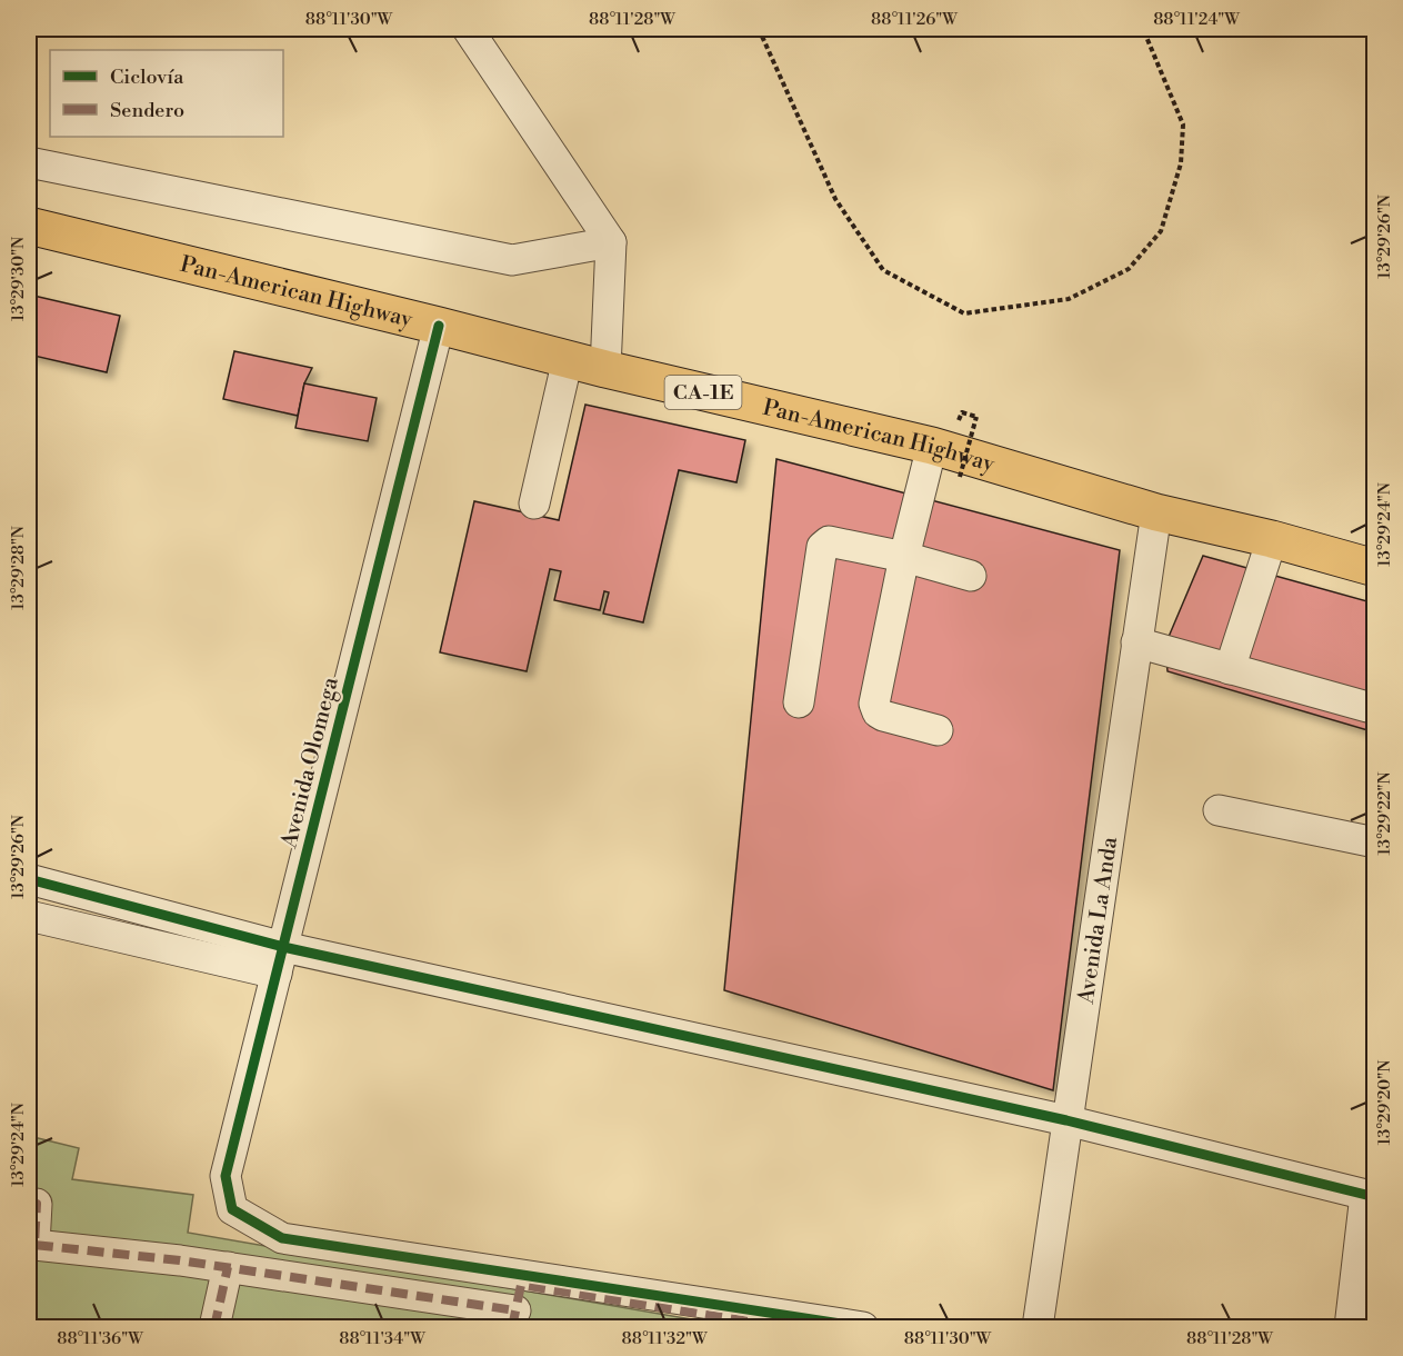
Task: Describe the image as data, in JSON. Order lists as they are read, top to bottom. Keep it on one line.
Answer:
{"streets":{"highway":["Pan-American Highway","CA-1E"],"street":["Avenida Olomega","Avenida La Anda"]},"crossings":[["Pan-American Highway","Avenida Olomega"],["Pan-American Highway","Avenida La Anda"]],"legend":["Ciclovía","Sendero"],"coordinates":["88°11'30\"W","88°11'28\"W","88°11'26\"W","88°11'24\"W","13°29'26\"N","13°29'30\"N","13°29'24\"N","13°29'28\"N","13°29'22\"N","13°29'20\"N","88°11'36\"W","88°11'34\"W","88°11'32\"W"]}
